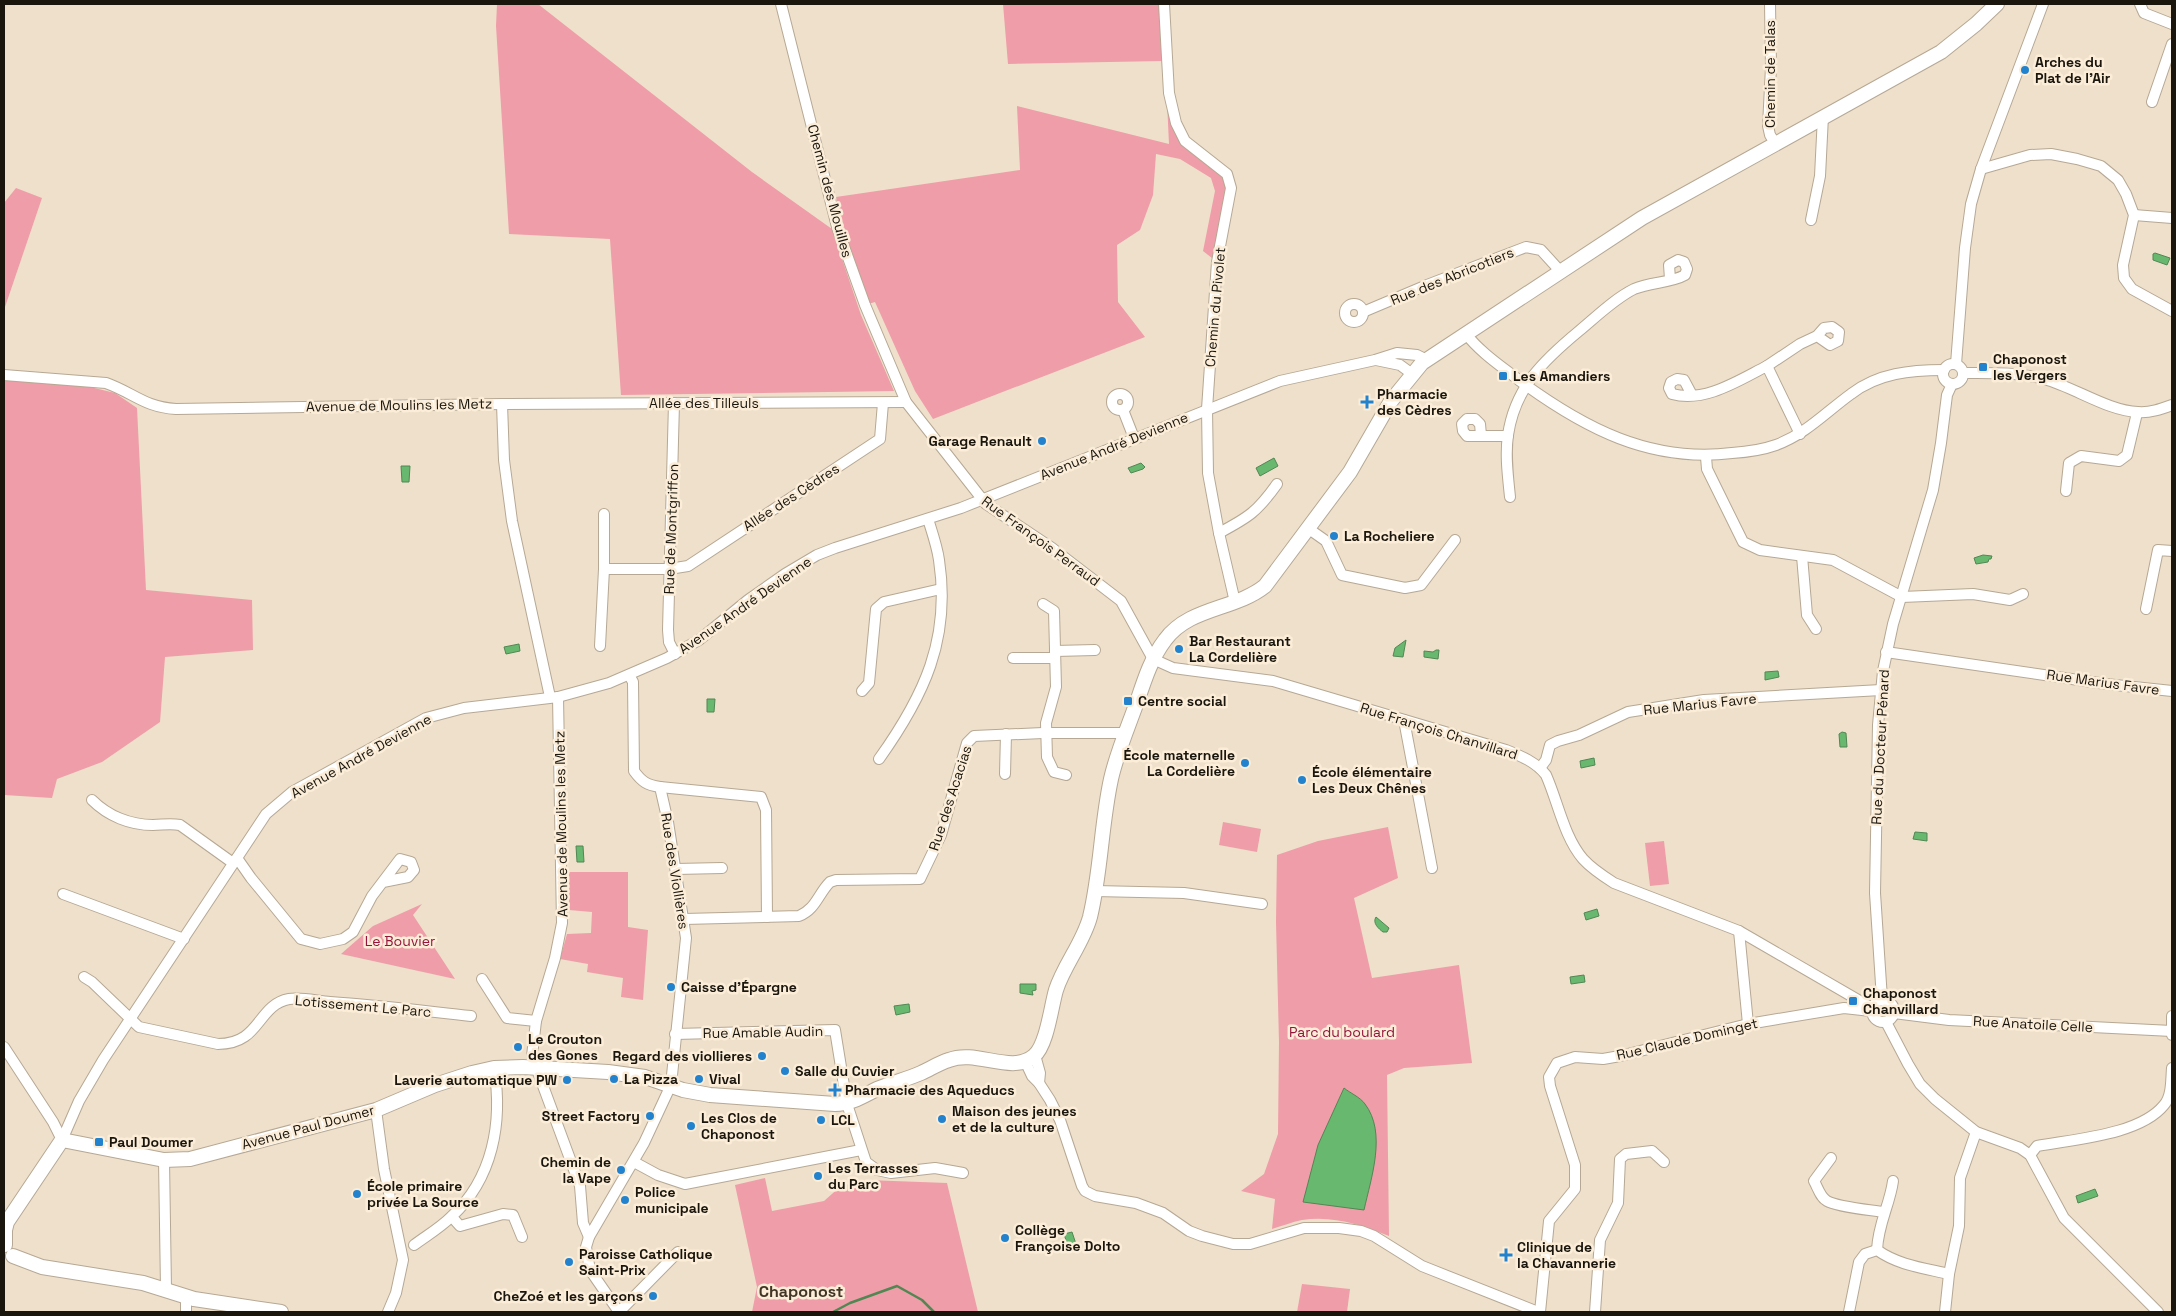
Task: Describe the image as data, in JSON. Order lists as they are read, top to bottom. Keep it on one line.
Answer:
{"streets":{"main road":["Avenue Paul Doumer"],"street":["Chemin de Talas","Chemin des Mouilles","Rue des Abricotiers","Chemin du Pivolet","Allée des Tilleuls","Avenue de Moulins les Metz","Avenue André Devienne","Allée des Cèdres","Rue de Montgriffon","Rue François Perraud","Rue Marius Favre","Rue François Chanvillard","Rue du Docteur Pénard","Rue des Acacias","Rue des Viollières","Lotissement Le Parc","Rue Anatoile Celle","Rue Amable Audin","Rue Claude Dominget"]},"crossings":[["Chemin des Mouilles","Allée des Tilleuls"],["Chemin des Mouilles","Rue François Perraud"],["Chemin du Pivolet","Avenue André Devienne"],["Allée des Tilleuls","Avenue de Moulins les Metz"],["Allée des Tilleuls","Allée des Cèdres"],["Allée des Tilleuls","Rue de Montgriffon"],["Allée des Tilleuls","Rue François Perraud"],["Avenue de Moulins les Metz","Avenue André Devienne"],["Avenue de Moulins les Metz","Rue des Viollières"],["Avenue de Moulins les Metz","Avenue Paul Doumer"],["Avenue André Devienne","Rue de Montgriffon"],["Avenue André Devienne","Rue François Perraud"],["Avenue André Devienne","Lotissement Le Parc"],["Avenue André Devienne","Avenue Paul Doumer"],["Allée des Cèdres","Rue de Montgriffon"],["Rue François Perraud","Rue François Chanvillard"],["Rue Marius Favre","Rue François Chanvillard"],["Rue Marius Favre","Rue du Docteur Pénard"],["Rue du Docteur Pénard","Rue Anatoile Celle"],["Rue du Docteur Pénard","Rue Claude Dominget"],["Rue des Acacias","Rue des Viollières"],["Rue des Viollières","Rue Amable Audin"],["Rue des Viollières","Avenue Paul Doumer"],["Rue Anatoile Celle","Rue Claude Dominget"],["Rue Amable Audin","Avenue Paul Doumer"]],"districts":["Chaponost"],"parks":["Le Bouvier","Parc du boulard"],"places":{"other":["Arches du Plat de l'Air","Garage Renault","La Rocheliere","Bar Restaurant La Cordelière","École maternelle La Cordelière","École élémentaire Les Deux Chênes","Caisse d'Épargne","Le Crouton des Gones","Regard des viollieres","Salle du Cuvier","La Pizza","Vival","Laverie automatique PW","Street Factory","Maison des jeunes et de la culture","LCL","Les Clos de Chaponost","Chemin de la Vape","Les Terrasses du Parc","École primaire privée La Source","Police municipale","Collège Françoise Dolto","Paroisse Catholique Saint-Prix","CheZoé et les garçons"],"transit":["Chaponost les Vergers","Les Amandiers","Centre social","Chaponost Chanvillard","Paul Doumer"],"health":["Pharmacie des Cèdres","Pharmacie des Aqueducs","Clinique de la Chavannerie"]}}
